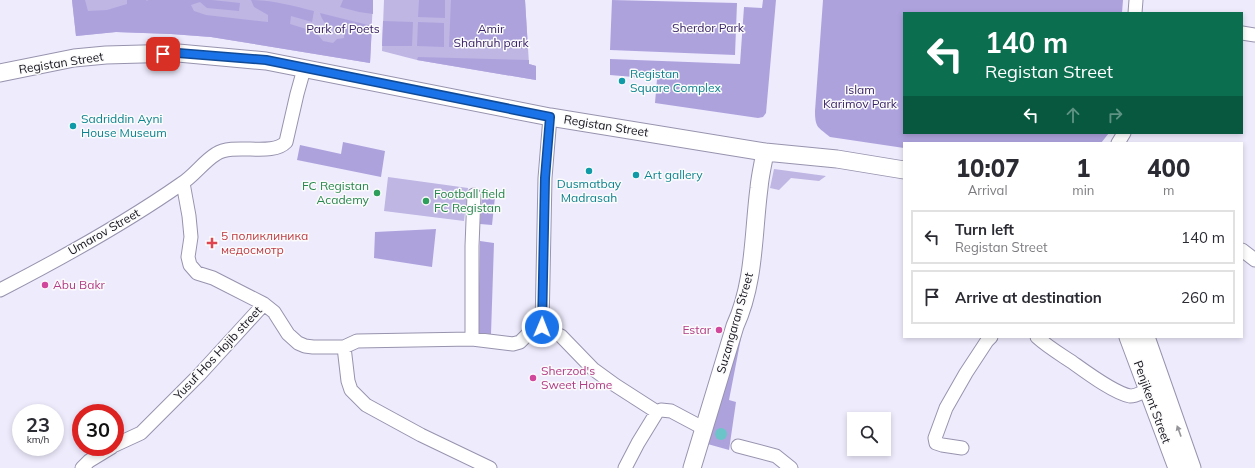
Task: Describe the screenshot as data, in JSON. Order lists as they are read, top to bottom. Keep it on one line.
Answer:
{"streets":{"main road":["Registan Street","Suzangaran Street","Penjikent Street"],"street":["Umarov Street","Yusuf Hos Hojib street"]},"crossings":[["Registan Street","Umarov Street"],["Registan Street","Suzangaran Street"],["Umarov Street","Yusuf Hos Hojib street"]],"parks":["Sherdor Park","Park of Poets","Amir Shahruh park","Islam Karimov Park"],"places":{"other":["Registan Square Complex","Sadriddin Ayni House Museum","Dusmatbay Madrasah","Art gallery","FC Registan Academy","Football field FC Registan","Abu Bakr","Estar","Sherzod's Sweet Home"],"health":["5 поликлиника медосмотр"]},"page":{"turn":["140 m","Registan Street"],"eta":["10:07","Arrival","1","min","400","m"],"list":[{"name":"Turn left","note":"Registan Street","value":"140 m"},{"name":"Arrive at destination","value":"260 m"}],"speed":"23 km/h","limit":"30"}}
